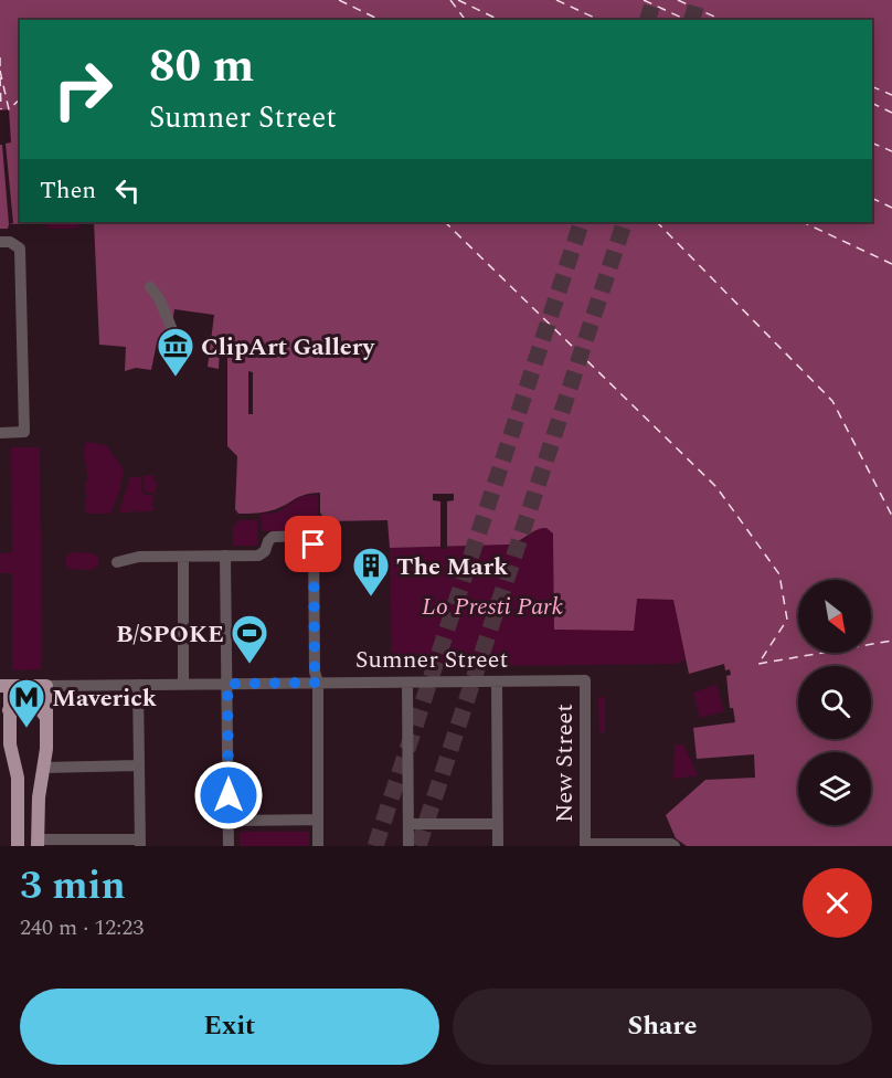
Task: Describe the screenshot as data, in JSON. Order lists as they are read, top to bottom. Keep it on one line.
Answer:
{"streets":{"main road":["Sumner Street"],"street":["New Street"]},"crossings":[["Sumner Street","New Street"]],"parks":["Lo Presti Park"],"places":{"museum":["ClipArt Gallery"],"building":["The Mark"],"sports":["B/SPOKE"],"metro station":["Maverick"]},"north":"bottom right","page":{"turn":["80 m","Sumner Street"],"then":"Then","heading":["3 min","240 m · 12:23"],"buttons":["Exit","Share"]}}
